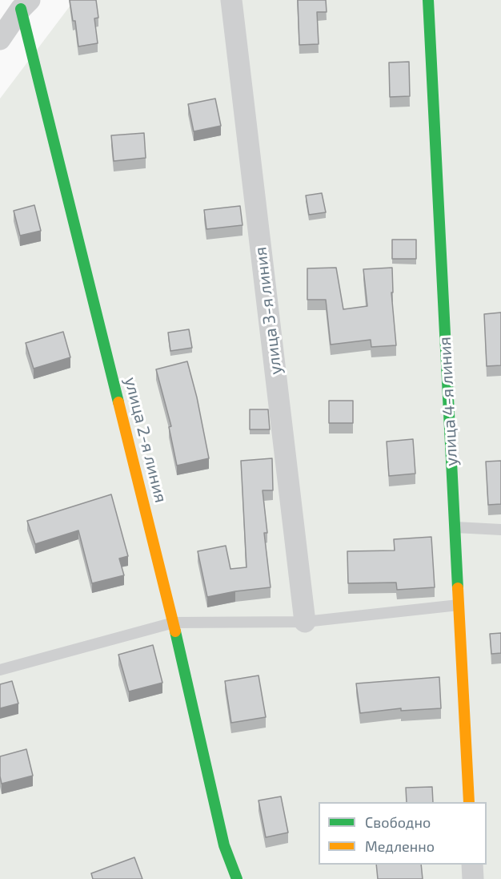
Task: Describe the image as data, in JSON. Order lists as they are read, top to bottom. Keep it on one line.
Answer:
{"streets":{"street":["улица 3-я линия","улица 4-я линия","улица 2-я линия"]},"legend":["Свободно","Медленно"]}
